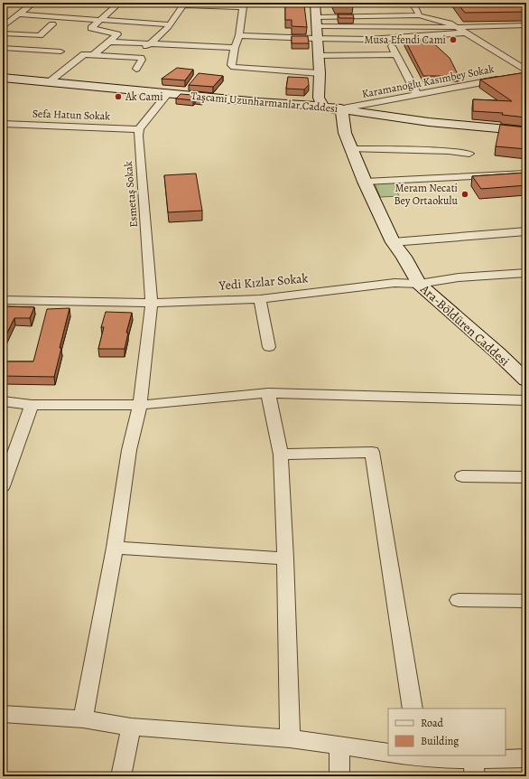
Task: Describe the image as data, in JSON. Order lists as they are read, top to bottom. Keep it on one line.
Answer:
{"streets":{"street":["Karamanoğlu Kasımbey Sokak","Taşcami Uzunharmanlar Caddesi","Sefa Hatun Sokak","Esmetaş Sokak","Yedi Kızlar Sokak","Ara-Böldüren Caddesi"]},"crossings":[["Karamanoğlu Kasımbey Sokak","Taşcami Uzunharmanlar Caddesi"],["Karamanoğlu Kasımbey Sokak","Ara-Böldüren Caddesi"],["Taşcami Uzunharmanlar Caddesi","Ara-Böldüren Caddesi"],["Sefa Hatun Sokak","Esmetaş Sokak"],["Esmetaş Sokak","Yedi Kızlar Sokak"],["Yedi Kızlar Sokak","Ara-Böldüren Caddesi"]],"places":["Musa Efendi Cami","Ak Cami","Meram Necati Bey Ortaokulu"],"legend":["Road","Building"]}
